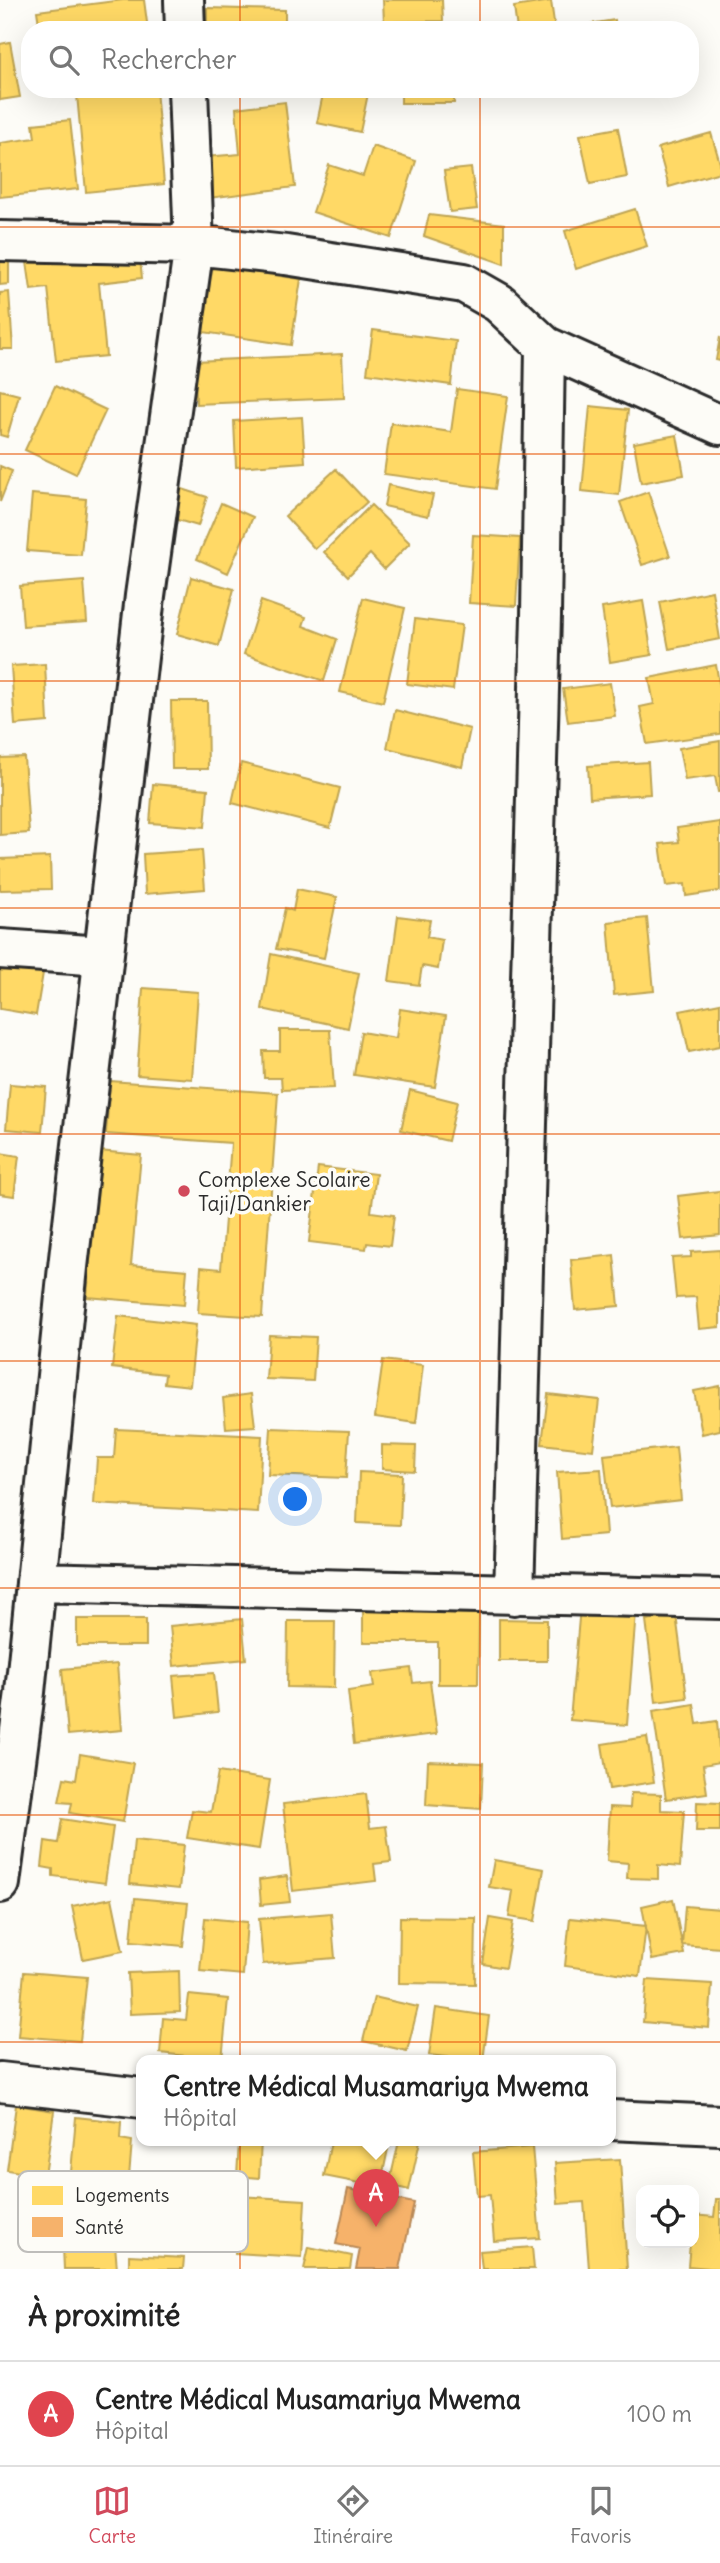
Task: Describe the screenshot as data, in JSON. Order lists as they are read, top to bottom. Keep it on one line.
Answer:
{"places":["Complexe Scolaire Taji/Dankier"],"legend":["Logements","Santé"],"page":{"search":"Rechercher","popup":["Centre Médical Musamariya Mwema","Hôpital"],"pins":"A","heading":"À proximité","list":[{"mark":"A","name":"Centre Médical Musamariya Mwema","note":"Hôpital","value":"100 m"}],"nav":["Carte","Itinéraire","Favoris"]}}
